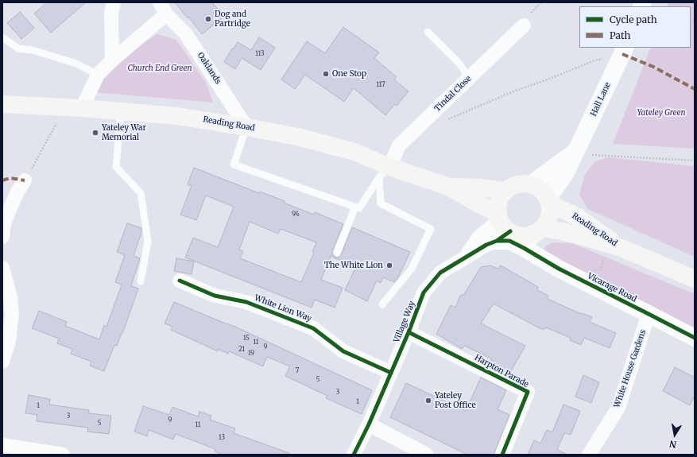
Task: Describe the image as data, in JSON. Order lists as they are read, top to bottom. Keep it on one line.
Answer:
{"streets":{"main road":["Reading Road"],"street":["Oaklands","Tindal Close","Hall Lane","Vicarage Road","White Lion Way","Village Way","White House Gardens","Harpton Parade"]},"crossings":[["Oaklands","Reading Road"],["Tindal Close","Reading Road"],["Hall Lane","Reading Road"],["Hall Lane","Vicarage Road"],["Hall Lane","Village Way"],["Reading Road","Vicarage Road"],["Reading Road","Village Way"],["Vicarage Road","Village Way"],["Vicarage Road","White House Gardens"],["White Lion Way","Village Way"],["Village Way","Harpton Parade"]],"parks":["Church End Green","Yateley Green"],"places":["Dog and Partridge","One Stop","Yateley War Memorial","The White Lion","Yateley Post Office"],"house_numbers":["113","117","94","15","11","9","21","19","7","5","3","1","1","3","9","5","11","13"],"legend":["Cycle path","Path"],"north":"bottom"}
